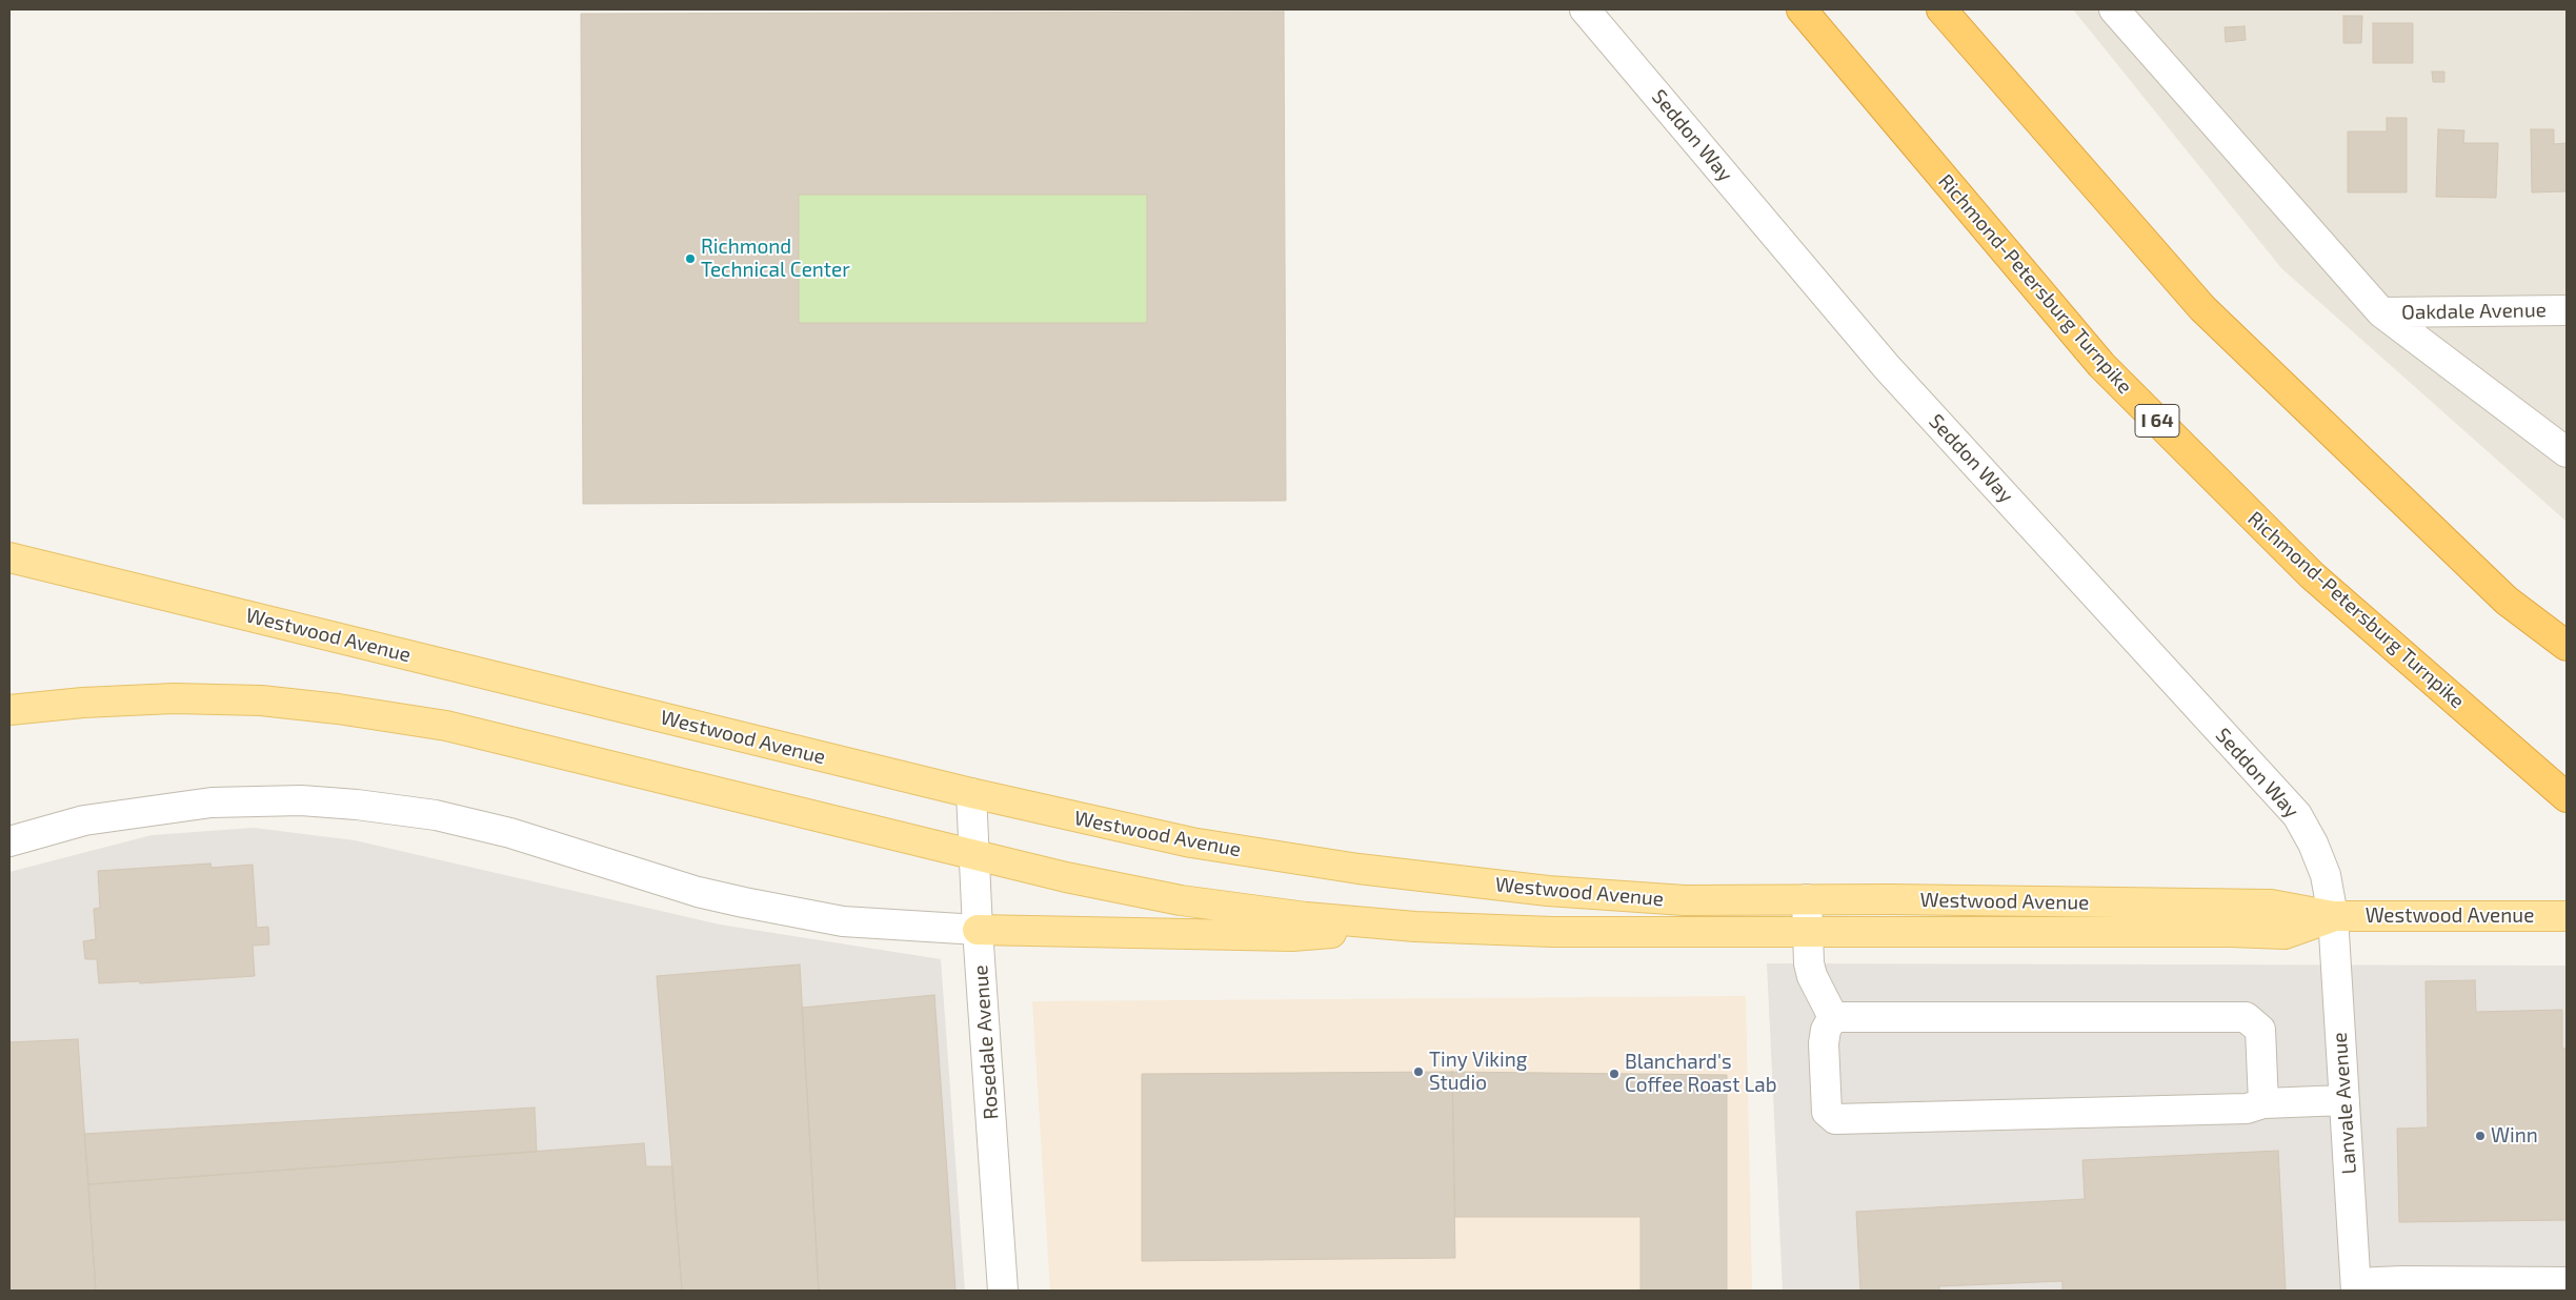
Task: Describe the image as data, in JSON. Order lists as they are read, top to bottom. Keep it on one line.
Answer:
{"streets":{"highway":["Richmond-Petersburg Turnpike","I 64"],"main road":["Westwood Avenue"],"street":["Seddon Way","Oakdale Avenue","Rosedale Avenue","Lanvale Avenue"]},"crossings":[["Seddon Way","Westwood Avenue"],["Seddon Way","Lanvale Avenue"],["Westwood Avenue","Rosedale Avenue"],["Westwood Avenue","Lanvale Avenue"]],"places":["Richmond Technical Center","Tiny Viking Studio","Blanchard's Coffee Roast Lab","Winn"]}
